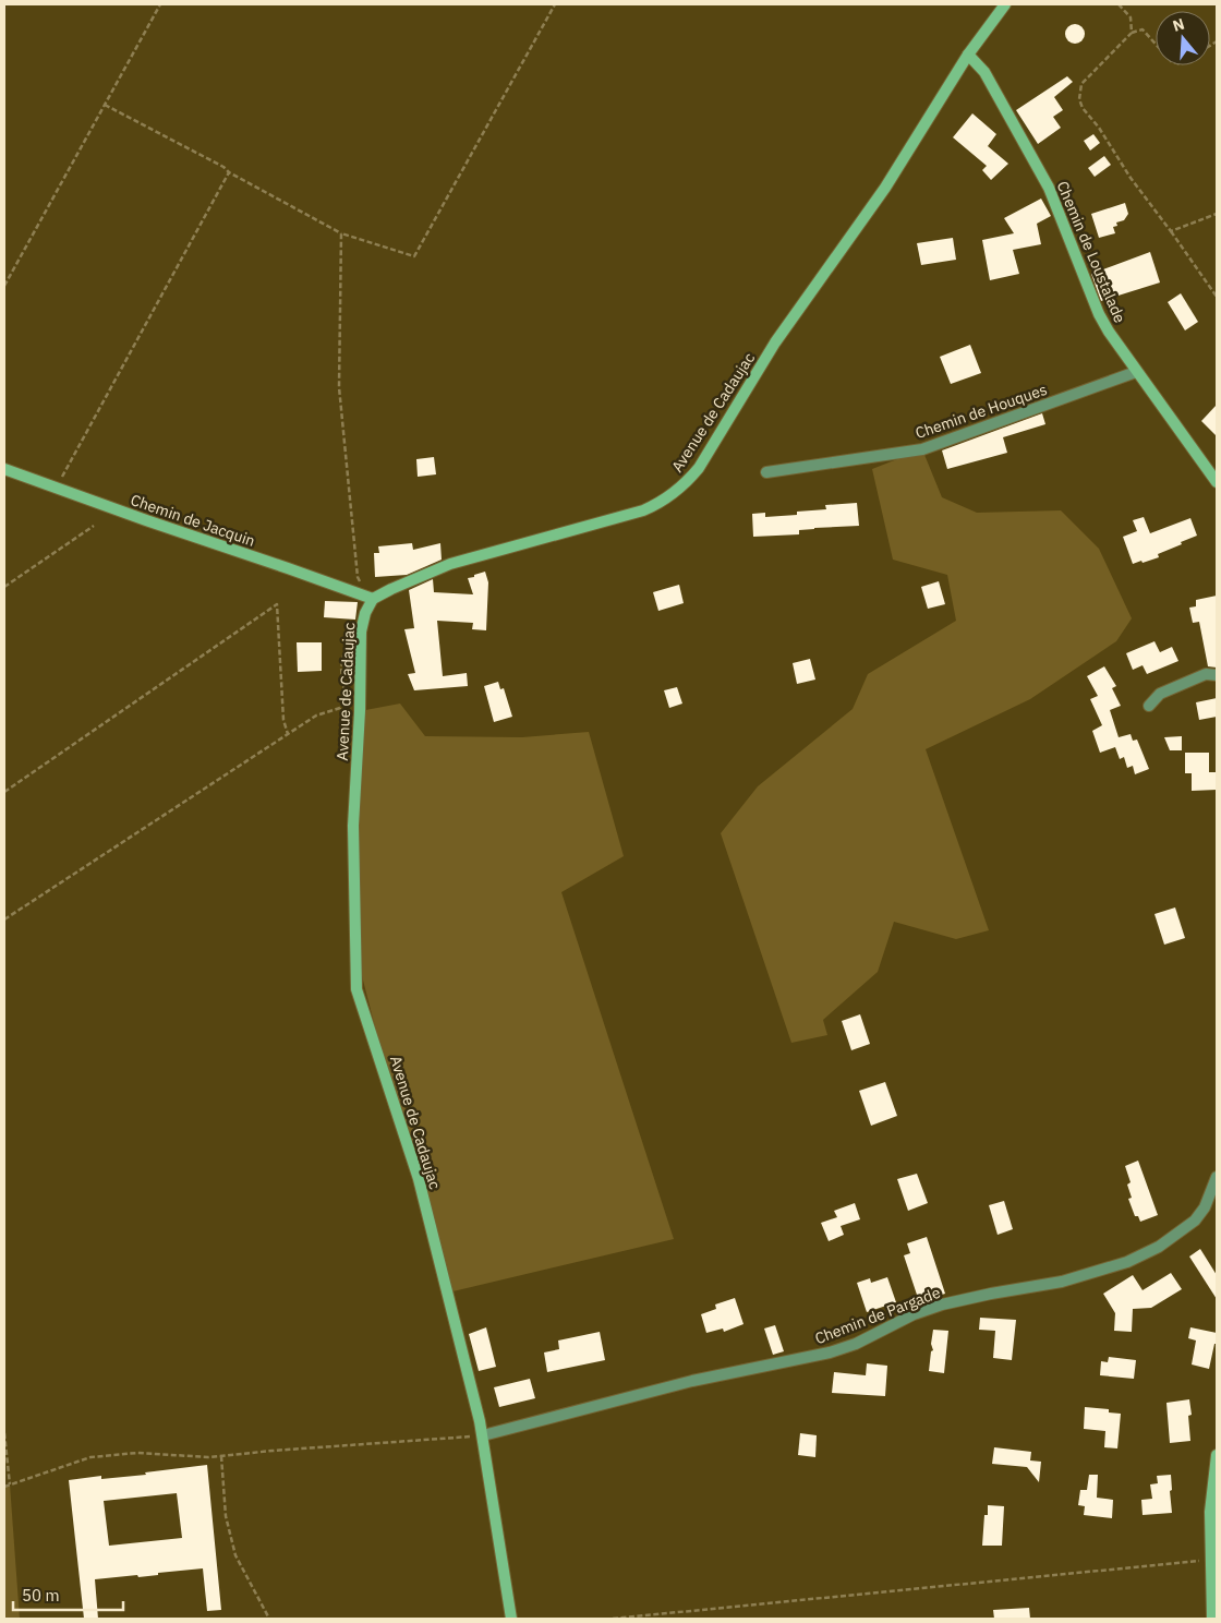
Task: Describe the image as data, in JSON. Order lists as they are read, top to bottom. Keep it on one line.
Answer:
{"streets":{"street":["Chemin de Loustalade","Chemin de Houques","Avenue de Cadaujac","Chemin de Jacquin","Chemin de Pargade"]},"crossings":[["Chemin de Loustalade","Chemin de Houques"],["Chemin de Loustalade","Avenue de Cadaujac"],["Avenue de Cadaujac","Chemin de Jacquin"],["Avenue de Cadaujac","Chemin de Pargade"]],"scale_bar":"50 m","north":"top"}
